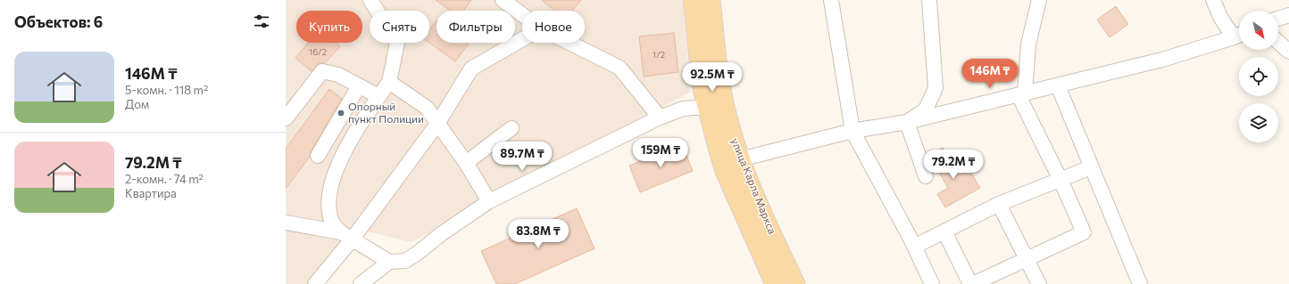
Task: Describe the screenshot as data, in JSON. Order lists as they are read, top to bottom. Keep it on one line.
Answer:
{"streets":{"main road":["улица Карла Маркса"]},"places":["Опорный пункт Полиции"],"house_numbers":["16/2","1/2"],"north":"bottom right","page":{"heading":"Объектов: 6","chip":["Купить","Снять","Фильтры","Новое"],"list":[{"name":"146M ₸","note":"5-комн. · 118 m² · Дом"},{"name":"79.2M ₸","note":"2-комн. · 74 m² · Квартира"}],"price":["146M ₸","92.5M ₸","159M ₸","89.7M ₸","79.2M ₸","83.8M ₸"]}}
